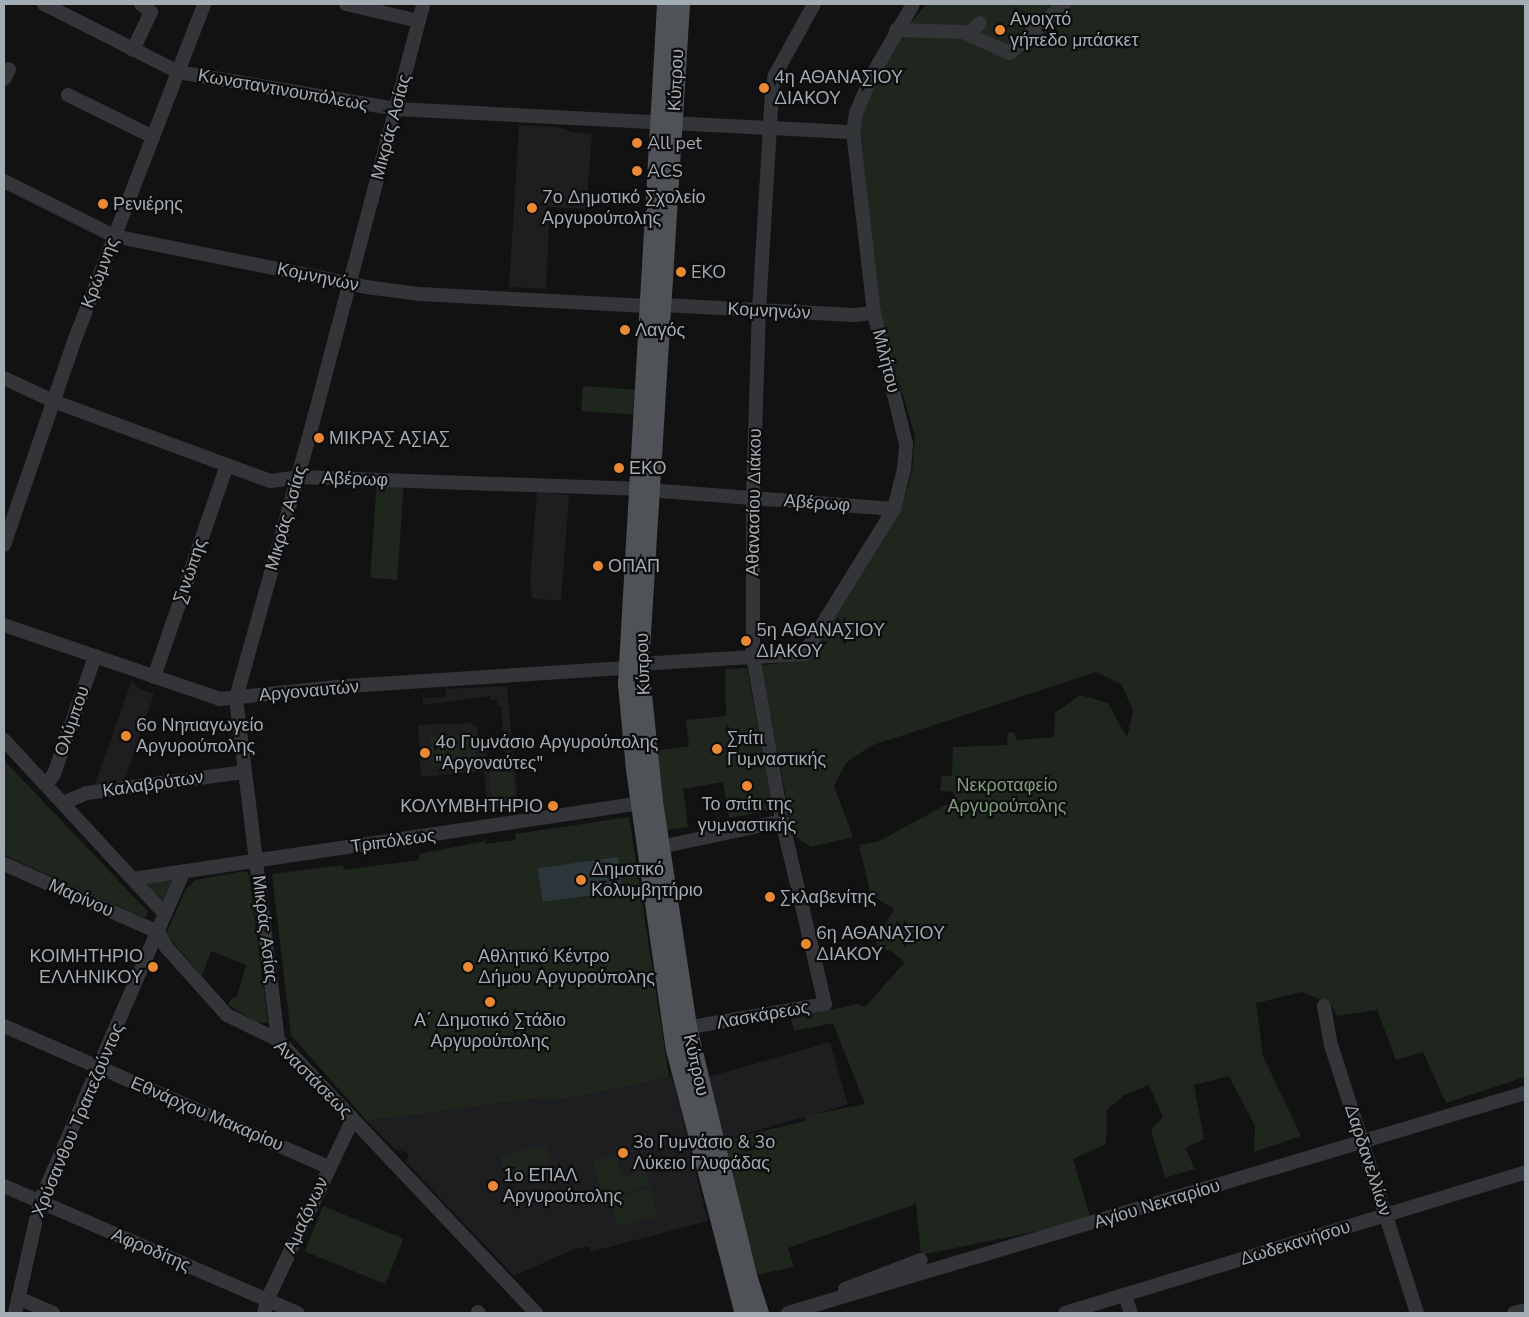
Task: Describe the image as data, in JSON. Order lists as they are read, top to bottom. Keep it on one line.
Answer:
{"streets":{"main road":["Κύπρου"],"street":["Κωνσταντινουπόλεως","Μικράς Ασίας","Κρώμνης","Κομνηνών","Μιλήτου","Αβέρωφ","Αθανασίου Διάκου","Σινώπης","Αργοναυτών","Ολύμπου","Καλαβρύτων","Τριπόλεως","Μαρίνου","Λασκάρεως","Αναστάσεως","Εθνάρχου Μακαρίου","Χρύσανθου Τραπεζούντος","Δαρδανελλίων","Αγίου Νεκταρίου","Αμαζόνων","Δωδεκανήσου","Αφροδίτης"]},"crossings":[["Κύπρου","Κωνσταντινουπόλεως"],["Κύπρου","Κομνηνών"],["Κύπρου","Αβέρωφ"],["Κύπρου","Αργοναυτών"],["Κύπρου","Τριπόλεως"],["Κύπρου","Λασκάρεως"],["Κωνσταντινουπόλεως","Μικράς Ασίας"],["Κωνσταντινουπόλεως","Κρώμνης"],["Κωνσταντινουπόλεως","Μιλήτου"],["Κωνσταντινουπόλεως","Αθανασίου Διάκου"],["Μικράς Ασίας","Κομνηνών"],["Μικράς Ασίας","Αβέρωφ"],["Μικράς Ασίας","Αργοναυτών"],["Μικράς Ασίας","Καλαβρύτων"],["Μικράς Ασίας","Τριπόλεως"],["Μικράς Ασίας","Αναστάσεως"],["Κρώμνης","Κομνηνών"],["Κρώμνης","Αβέρωφ"],["Κομνηνών","Μιλήτου"],["Κομνηνών","Αθανασίου Διάκου"],["Μιλήτου","Αβέρωφ"],["Μιλήτου","Αθανασίου Διάκου"],["Μιλήτου","Αργοναυτών"],["Αβέρωφ","Αθανασίου Διάκου"],["Αβέρωφ","Σινώπης"],["Αθανασίου Διάκου","Αργοναυτών"],["Αθανασίου Διάκου","Λασκάρεως"],["Σινώπης","Αργοναυτών"],["Αργοναυτών","Ολύμπου"],["Μαρίνου","Αναστάσεως"],["Μαρίνου","Χρύσανθου Τραπεζούντος"],["Αναστάσεως","Χρύσανθου Τραπεζούντος"],["Αναστάσεως","Αμαζόνων"],["Εθνάρχου Μακαρίου","Χρύσανθου Τραπεζούντος"],["Εθνάρχου Μακαρίου","Αμαζόνων"],["Χρύσανθου Τραπεζούντος","Αφροδίτης"],["Δαρδανελλίων","Αγίου Νεκταρίου"],["Δαρδανελλίων","Δωδεκανήσου"],["Αμαζόνων","Αφροδίτης"]],"parks":["Νεκροταφείο Αργυρούπολης"],"places":["Ανοιχτό γήπεδο μπάσκετ","4η ΑΘΑΝΑΣΙΟΥ ΔΙΑΚΟΥ","All pet","ACS","Ρενιέρης","7ο Δημοτικό Σχολείο Αργυρούπολης","EKO","Λαγός","ΜΙΚΡΑΣ ΑΣΙΑΣ","ΕΚΟ","ΟΠΑΠ","5η ΑΘΑΝΑΣΙΟΥ ΔΙΑΚΟΥ","6ο Νηπιαγωγείο Αργυρούπολης","Σπίτι Γυμναστικής","4ο Γυμνάσιο Αργυρούπολης \"Αργοναύτες\"","Το σπίτι της γυμναστικής","ΚΟΛΥΜΒΗΤΗΡΙΟ","Δημοτικό Κολυμβητήριο","Σκλαβενίτης","6η ΑΘΑΝΑΣΙΟΥ ΔΙΑΚΟΥ","ΚΟΙΜΗΤΗΡΙΟ ΕΛΛΗΝΙΚΟΥ","Αθλητικό Κέντρο Δήμου Αργυρούπολης","Α΄ Δημοτικό Στάδιο Αργυρούπολης","3ο Γυμνάσιο & 3ο Λύκειο Γλυφάδας","1o ΕΠΑΛ Αργυρούπολης"]}
